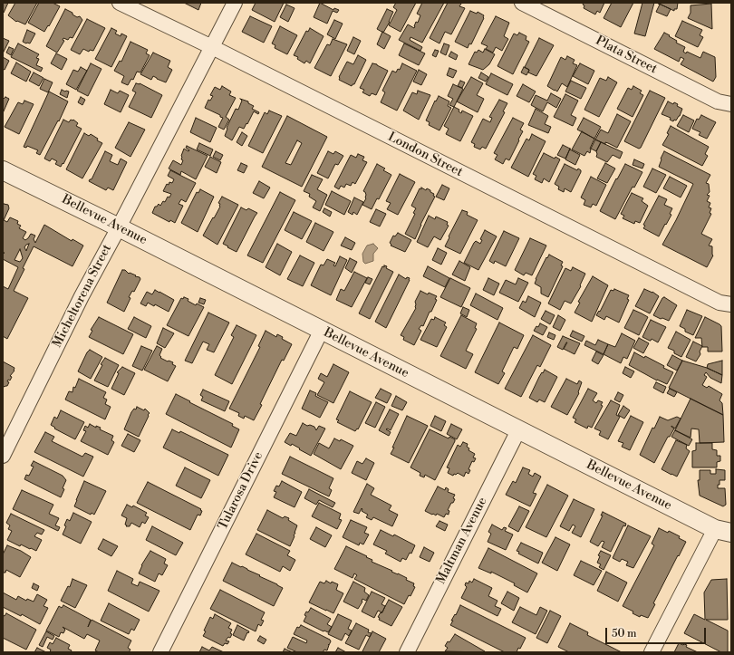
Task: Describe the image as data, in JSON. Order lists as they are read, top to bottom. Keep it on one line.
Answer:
{"streets":{"street":["Plata Street","London Street","Bellevue Avenue","Micheltorena Street","Tularosa Drive","Maltman Avenue"]},"crossings":[["London Street","Micheltorena Street"],["Bellevue Avenue","Micheltorena Street"],["Bellevue Avenue","Tularosa Drive"],["Bellevue Avenue","Maltman Avenue"]],"scale_bar":"50 m"}
